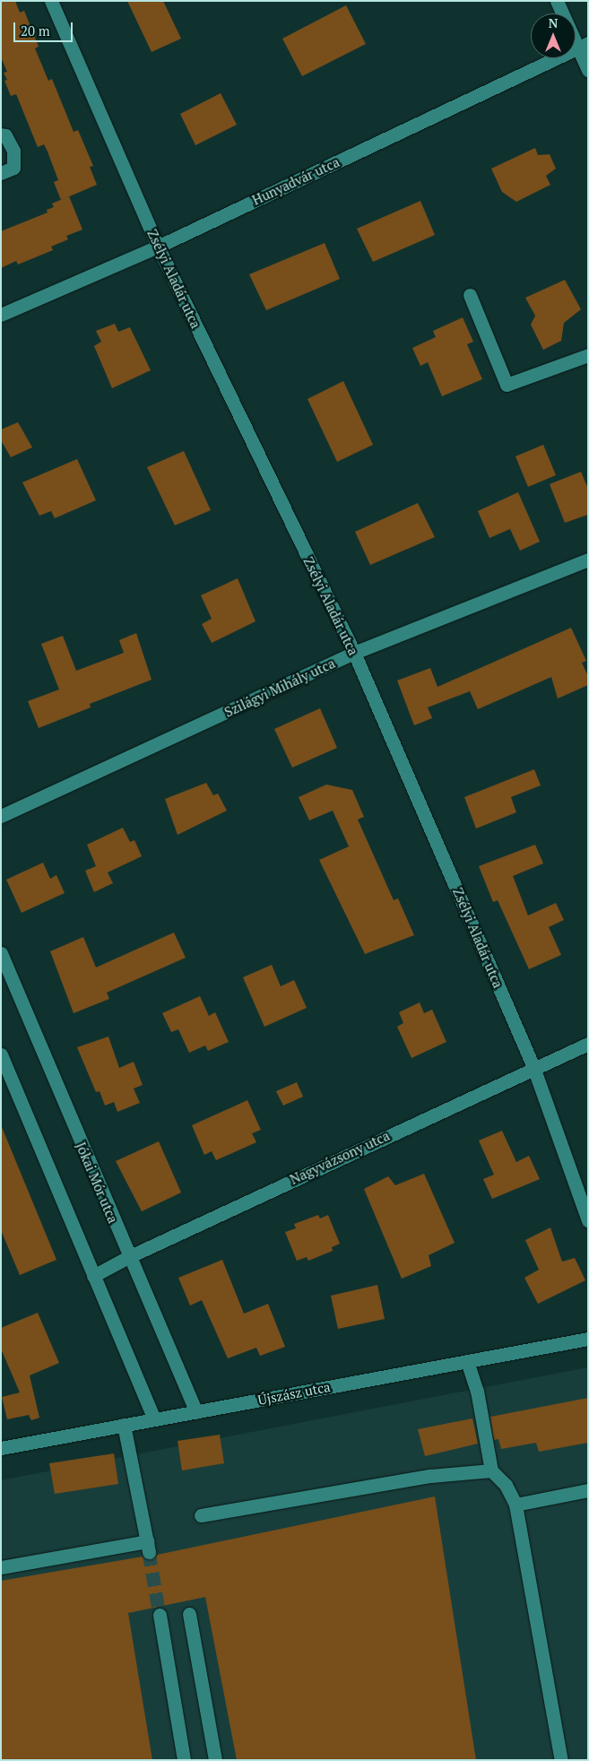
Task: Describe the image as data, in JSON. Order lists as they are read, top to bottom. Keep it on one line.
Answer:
{"streets":{"street":["Hunyadvár utca","Zsélyi Aladár utca","Szilágyi Mihály utca","Nagyvázsony utca","Jókai Mór utca","Újszász utca"]},"crossings":[["Hunyadvár utca","Zsélyi Aladár utca"],["Zsélyi Aladár utca","Szilágyi Mihály utca"],["Zsélyi Aladár utca","Nagyvázsony utca"],["Nagyvázsony utca","Jókai Mór utca"],["Jókai Mór utca","Újszász utca"]],"scale_bar":"20 m","north":"top"}
